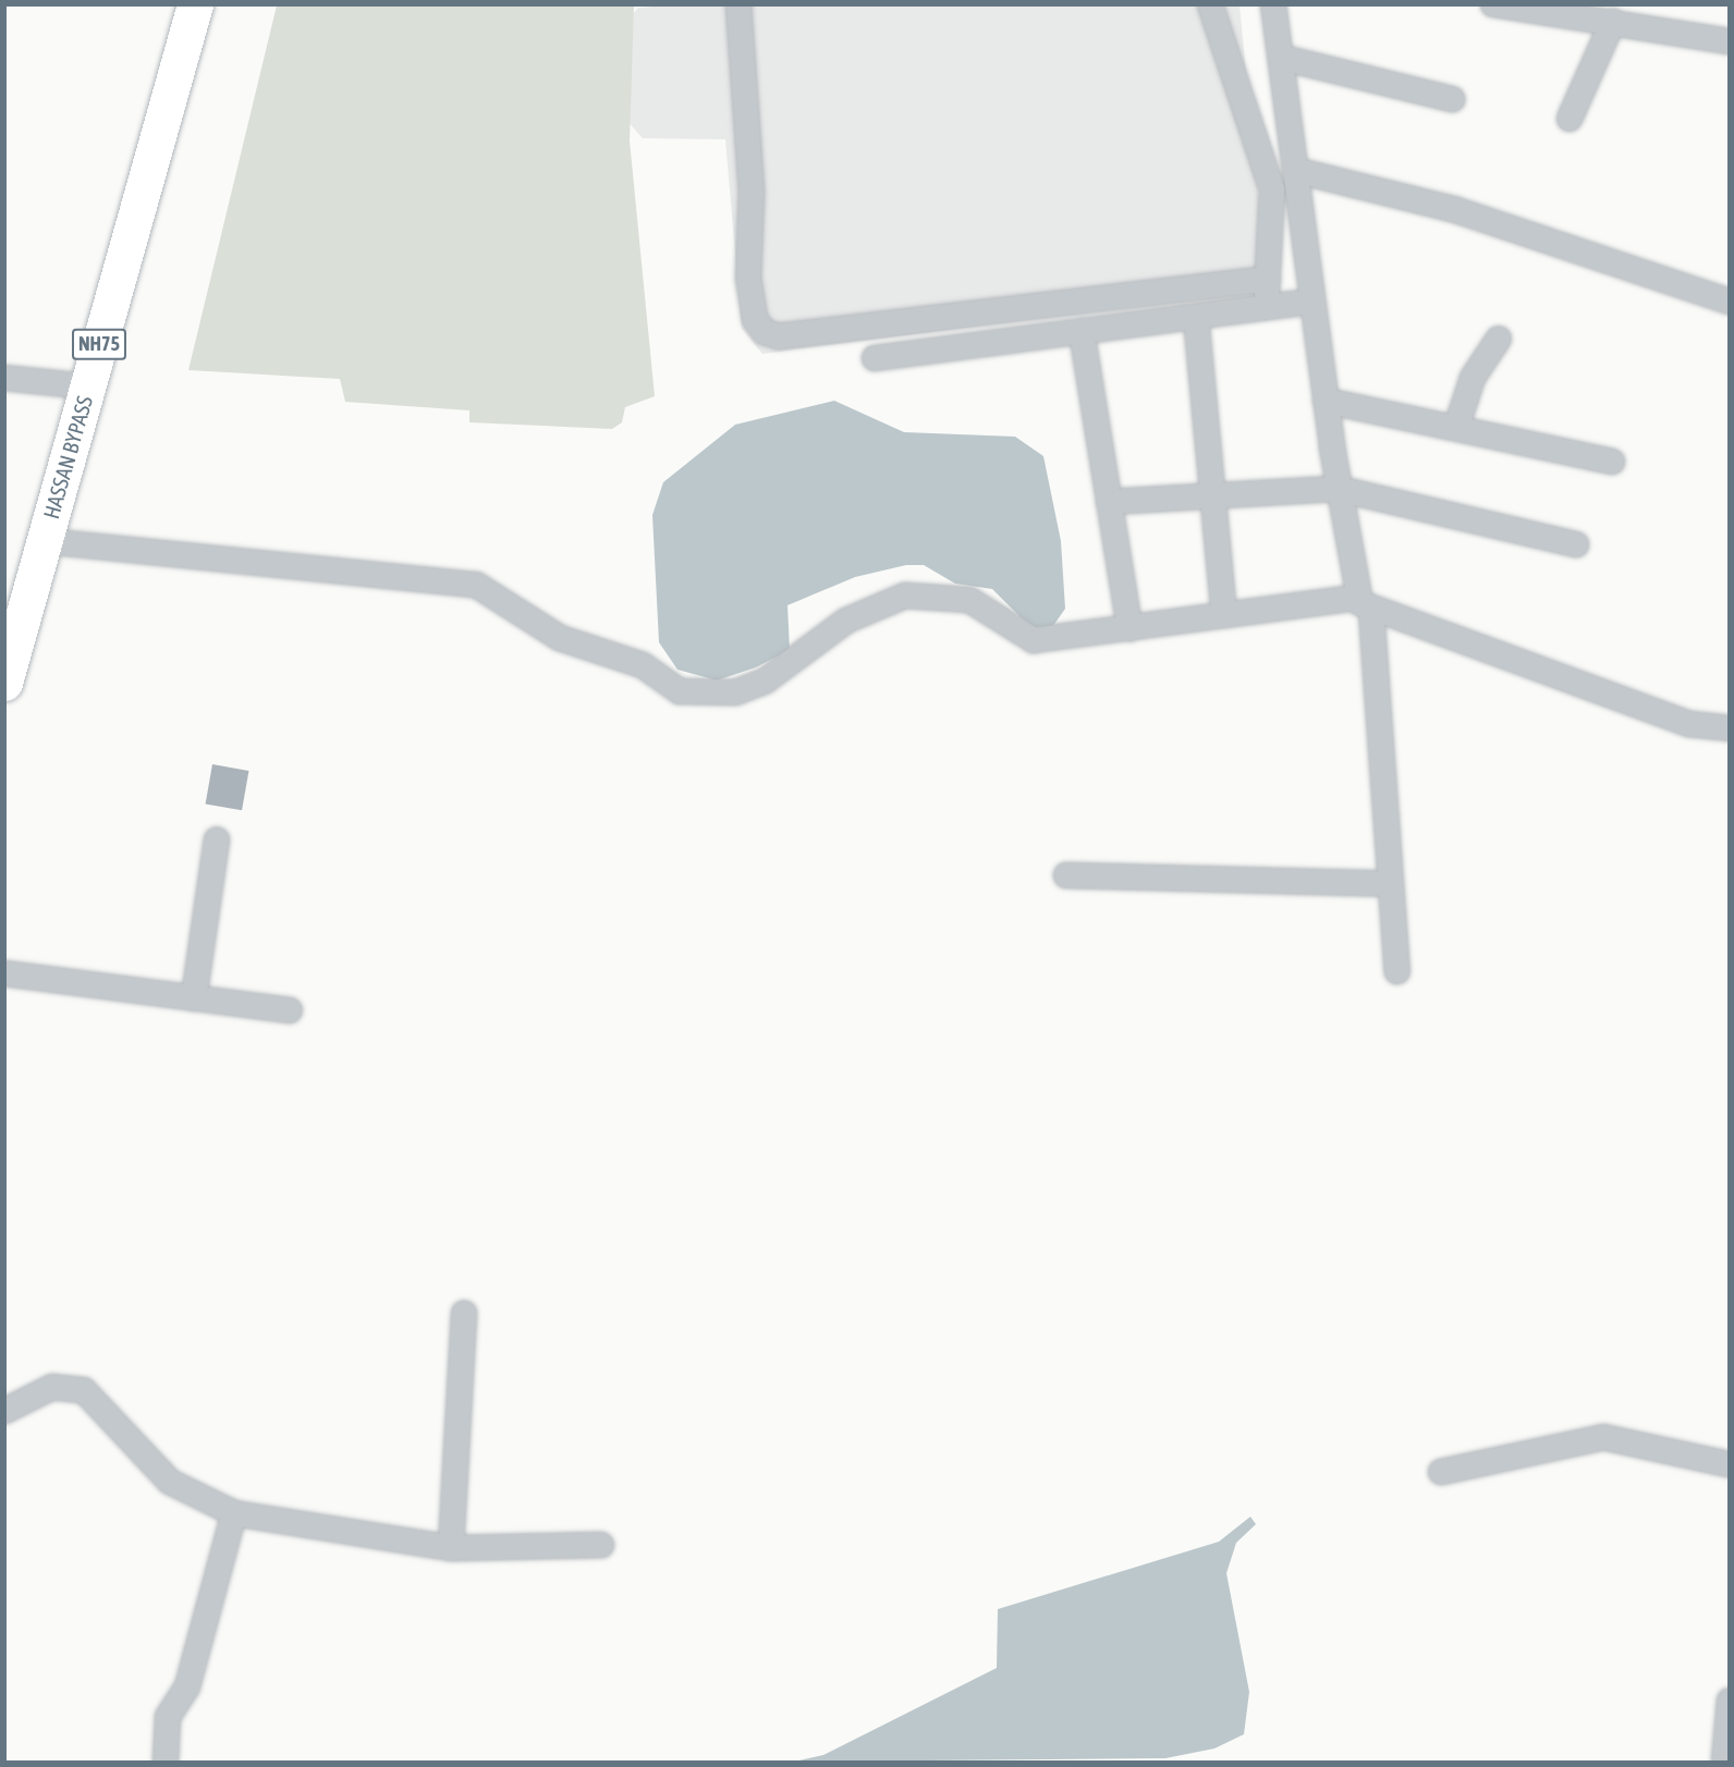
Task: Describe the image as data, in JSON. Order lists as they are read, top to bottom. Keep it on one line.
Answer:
{"streets":{"highway":["NH75","HASSAN BYPASS"]}}
